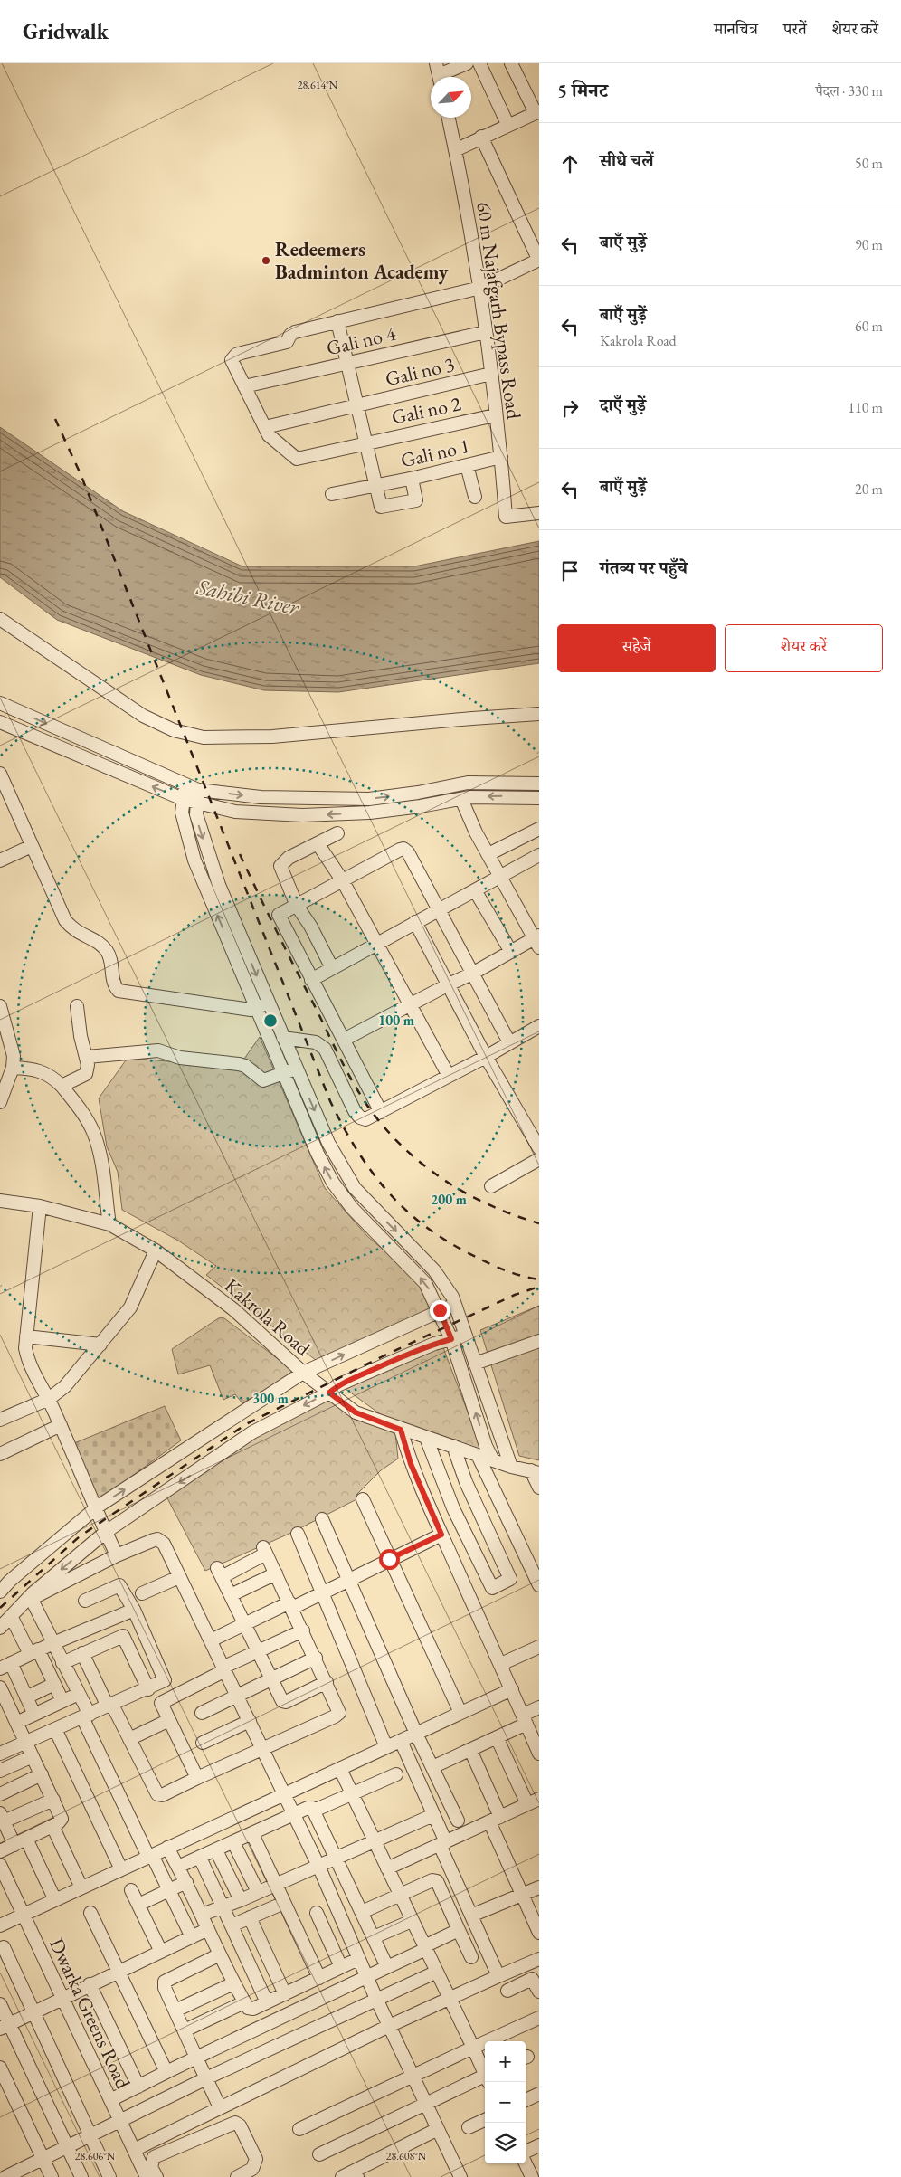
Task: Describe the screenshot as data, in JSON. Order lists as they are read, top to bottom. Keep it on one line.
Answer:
{"streets":{"street":["60 m Najafgarh Bypass Road","Gali no 4","Gali no 3","Gali no 2","Gali no 1","Kakrola Road","Dwarka Greens Road"]},"crossings":[["60 m Najafgarh Bypass Road","Gali no 4"],["60 m Najafgarh Bypass Road","Gali no 3"],["60 m Najafgarh Bypass Road","Gali no 2"],["60 m Najafgarh Bypass Road","Gali no 1"],["Gali no 3","Gali no 2"]],"water":["Sahibi River"],"places":["Redeemers Badminton Academy"],"north":"top right","page":{"header":"Gridwalk","nav":["मानचित्र","परतें","शेयर करें"],"heading":["5 मिनट","पैदल · 330 m"],"list":[["सीधे चलें","50 m"],["बाएँ मुड़ें","90 m"],["बाएँ मुड़ें","Kakrola Road","60 m"],["दाएँ मुड़ें","110 m"],["बाएँ मुड़ें","20 m"],"गंतव्य पर पहुँचे"],"buttons":["सहेजें","शेयर करें"],"map_buttons":["+","−"]},"coordinates":["28.614°N","28.606°N","28.608°N"],"rings":["100 m","200 m","300 m"]}
